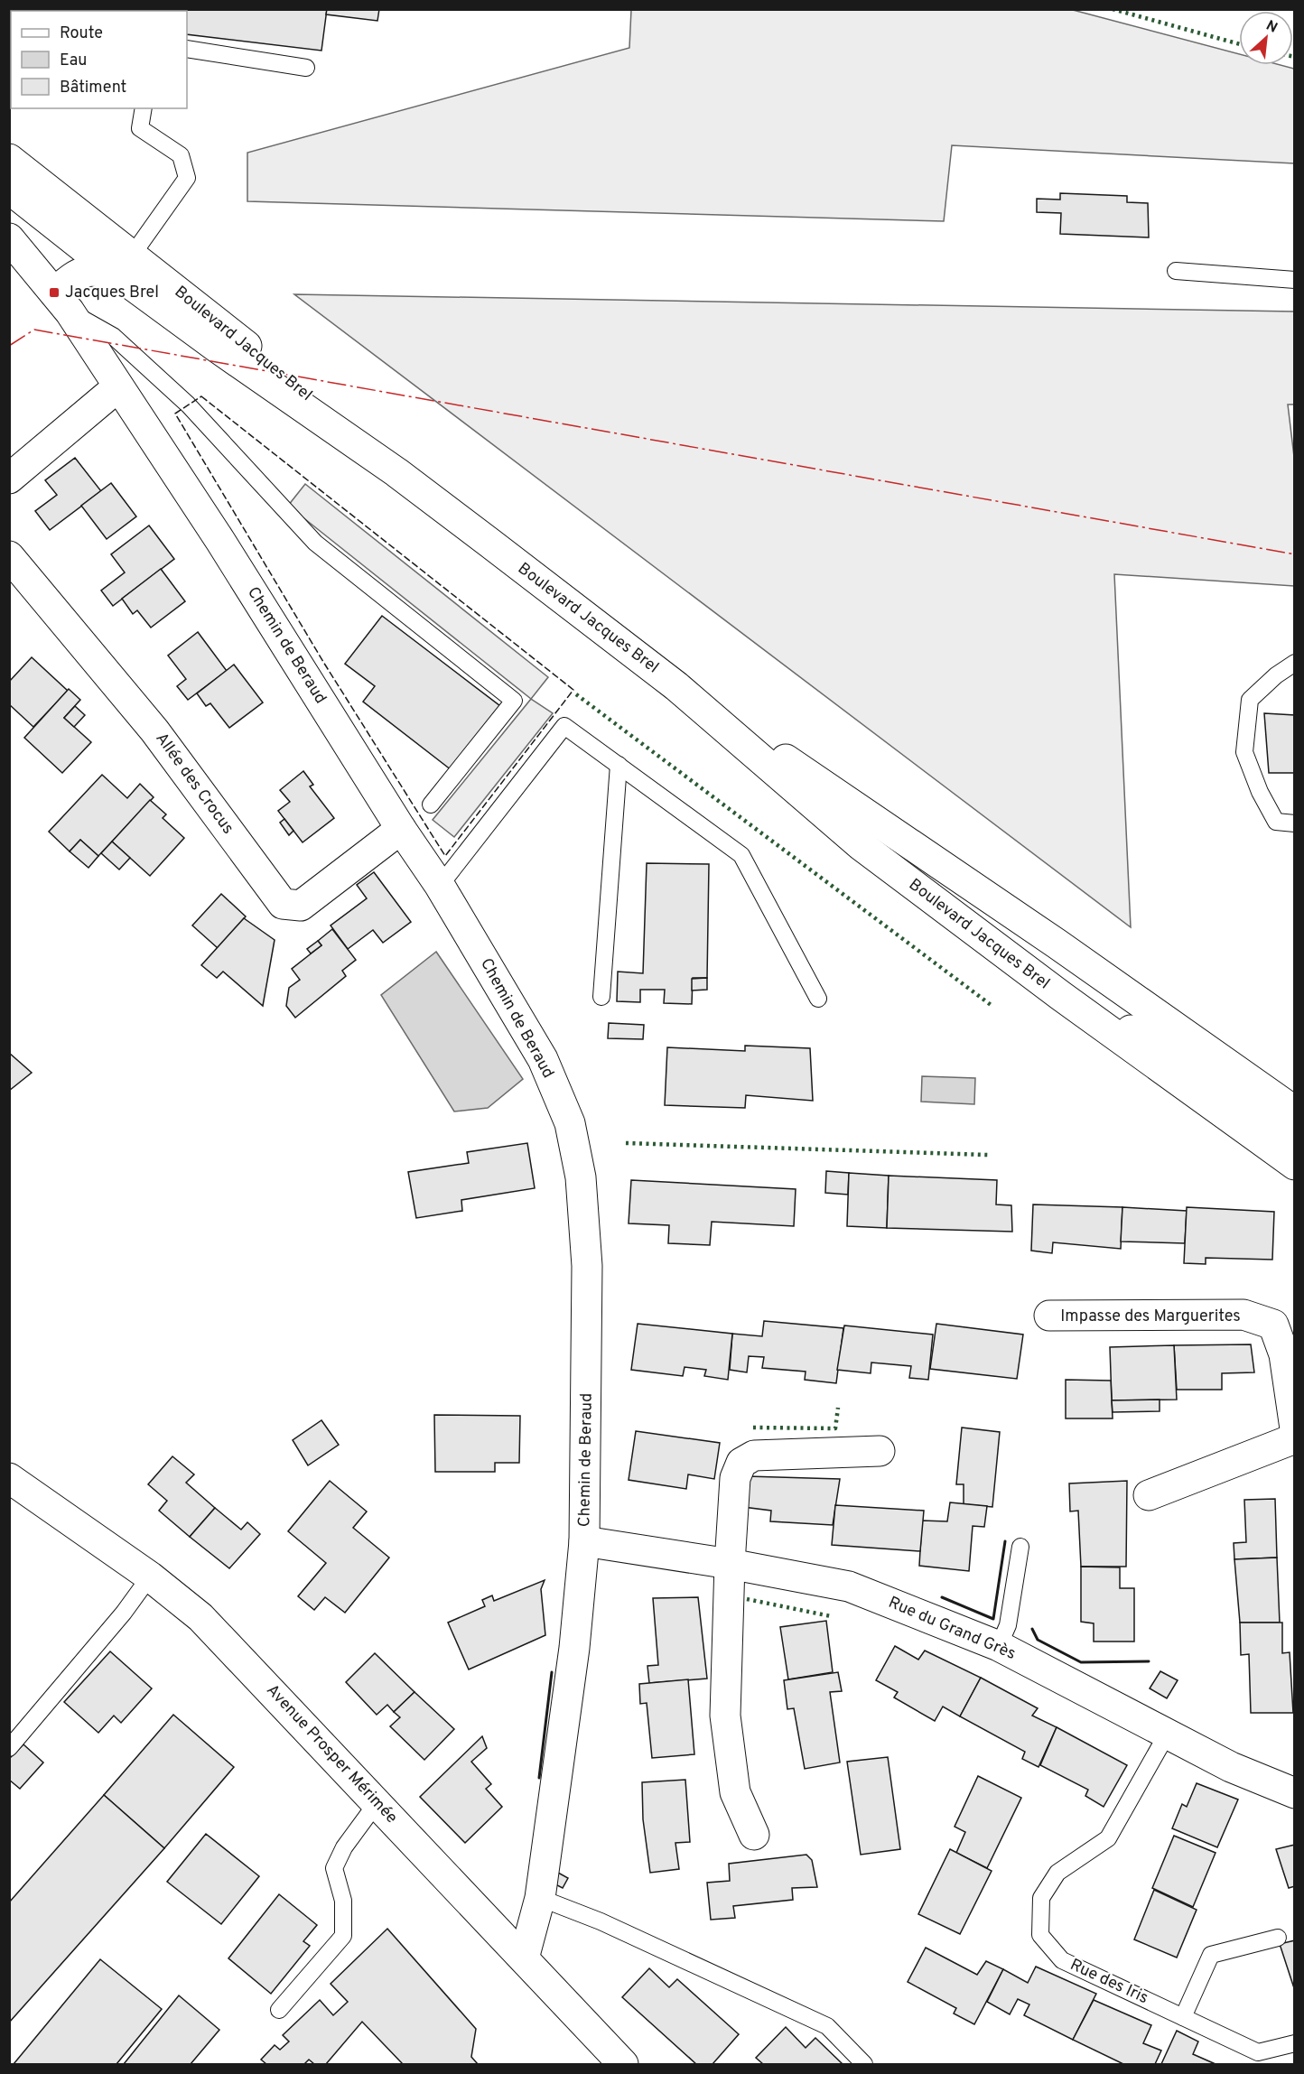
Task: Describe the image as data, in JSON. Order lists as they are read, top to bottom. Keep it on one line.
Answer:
{"streets":{"street":["Boulevard Jacques Brel","Chemin de Beraud","Allée des Crocus","Impasse des Marguerites","Rue du Grand Grès","Avenue Prosper Mérimée"],"lane":["Rue des Iris"]},"crossings":[["Chemin de Beraud","Allée des Crocus"],["Chemin de Beraud","Rue du Grand Grès"],["Chemin de Beraud","Avenue Prosper Mérimée"],["Rue du Grand Grès","Rue des Iris"]],"places":{"transit":["Jacques Brel"]},"legend":["Route","Eau","Bâtiment"],"north":"top right"}
